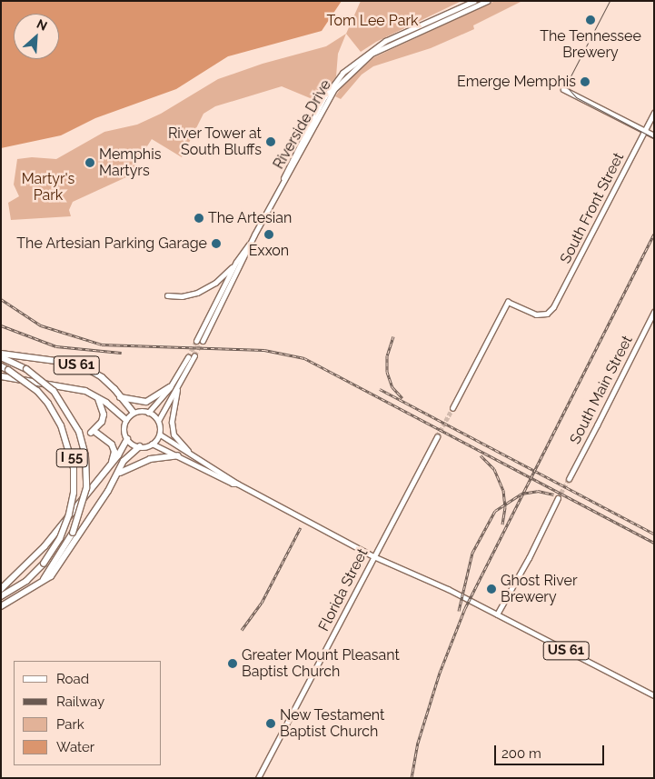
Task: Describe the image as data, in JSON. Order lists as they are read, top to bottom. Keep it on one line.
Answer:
{"streets":{"highway":["US 61","I 55"],"main road":["Riverside Drive","South Front Street","South Main Street","Florida Street"]},"crossings":[["US 61","I 55"],["US 61","Florida Street"]],"parks":["Tom Lee Park","Martyr's Park"],"places":["The Tennessee Brewery","Emerge Memphis","River Tower at South Bluffs","Memphis Martyrs","The Artesian","Exxon","The Artesian Parking Garage","Ghost River Brewery","Greater Mount Pleasant Baptist Church","New Testament Baptist Church"],"legend":["Road","Railway","Park","Water"],"scale_bar":"200 m","north":"top right"}
